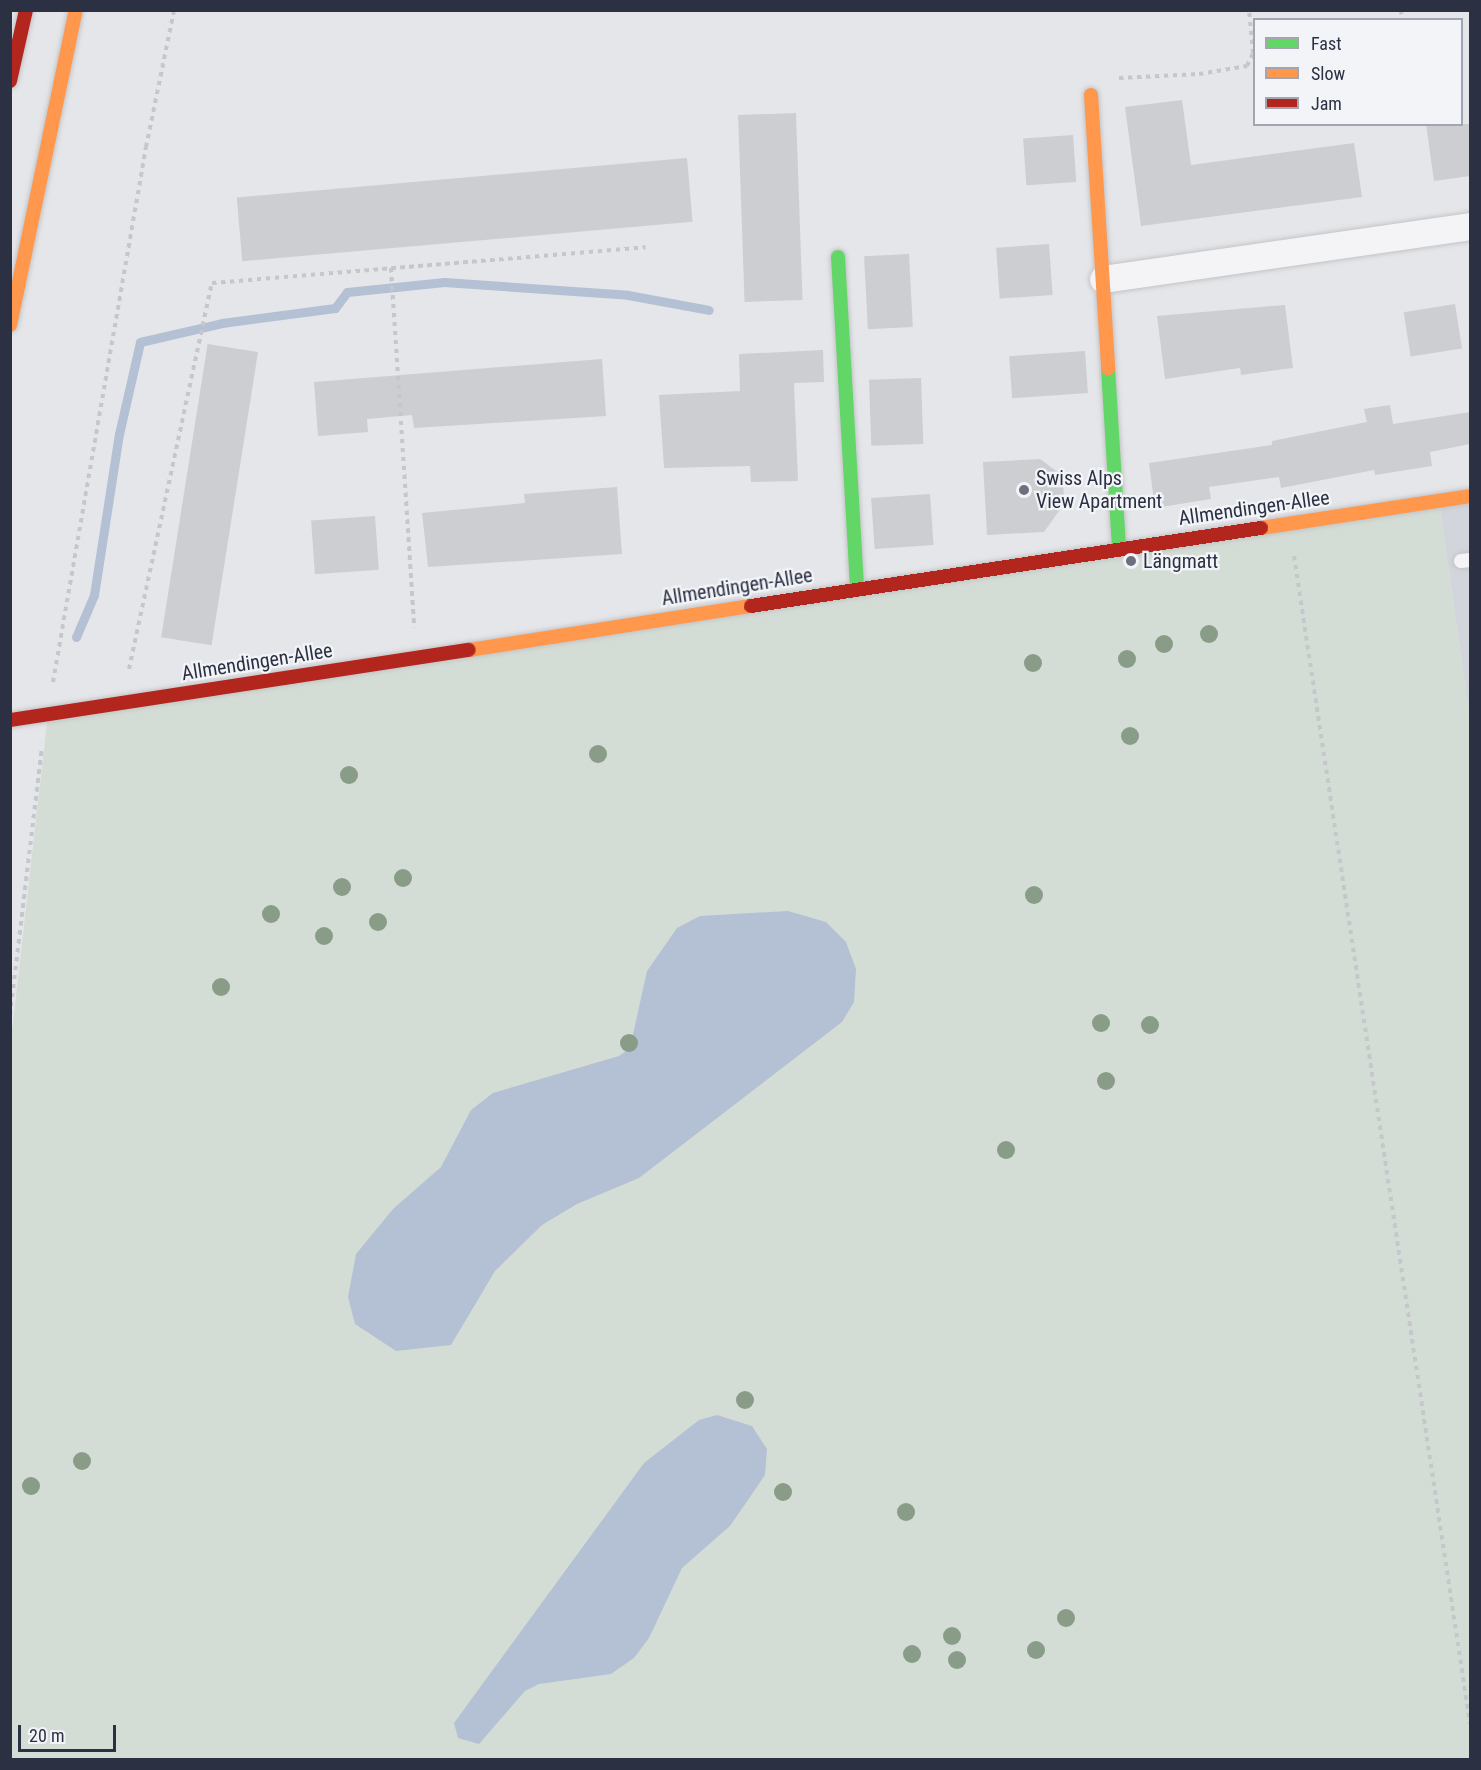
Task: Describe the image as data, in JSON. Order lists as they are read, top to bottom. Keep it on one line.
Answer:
{"streets":{"main road":["Allmendingen-Allee"]},"places":["Swiss Alps View Apartment","Längmatt"],"legend":["Fast","Slow","Jam"],"scale_bar":"20 m"}
